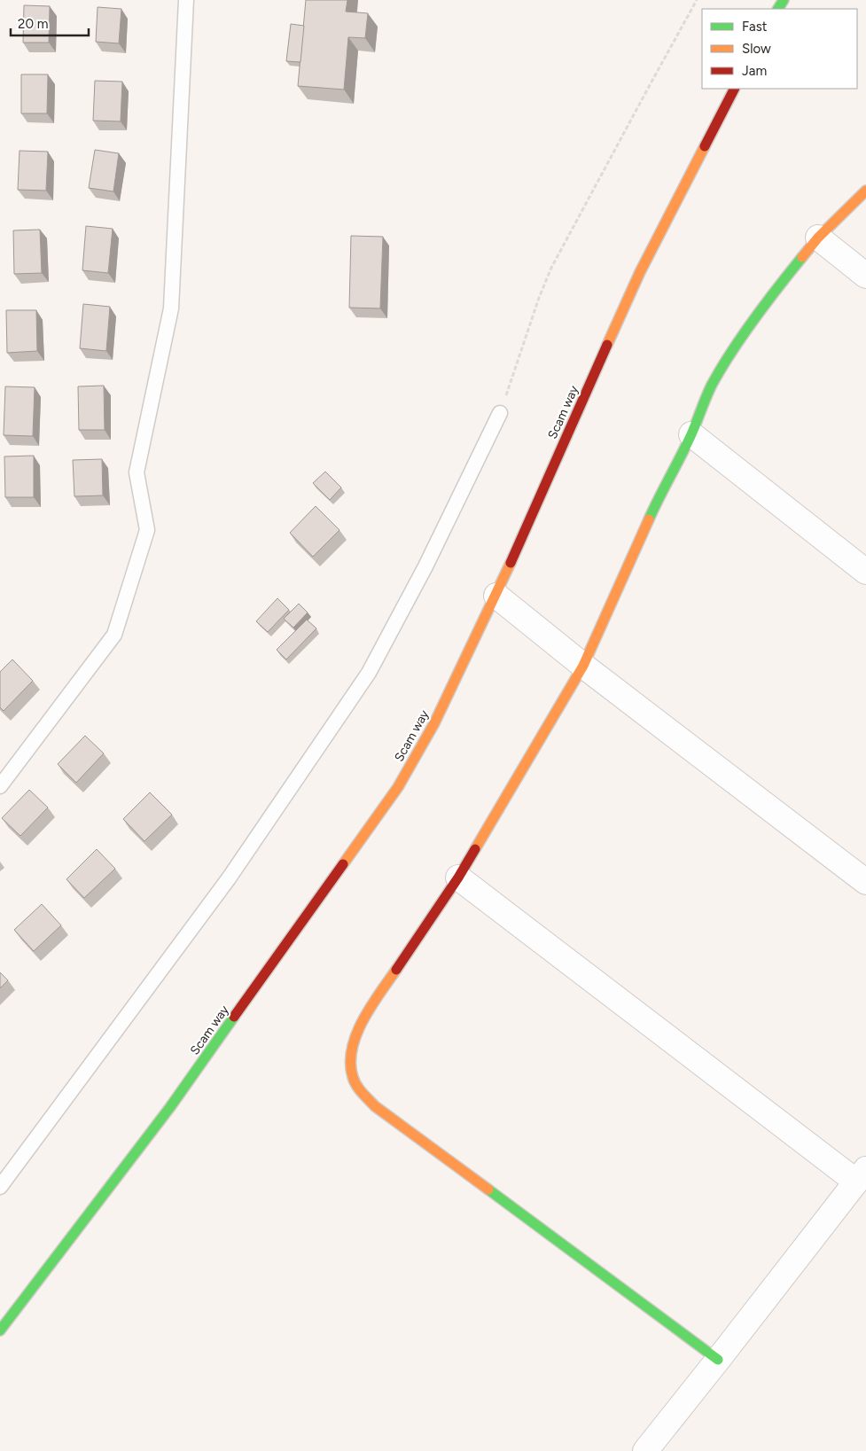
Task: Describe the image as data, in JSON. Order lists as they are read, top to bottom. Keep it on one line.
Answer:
{"streets":{"street":["Scam way"]},"legend":["Fast","Slow","Jam"],"scale_bar":"20 m"}
